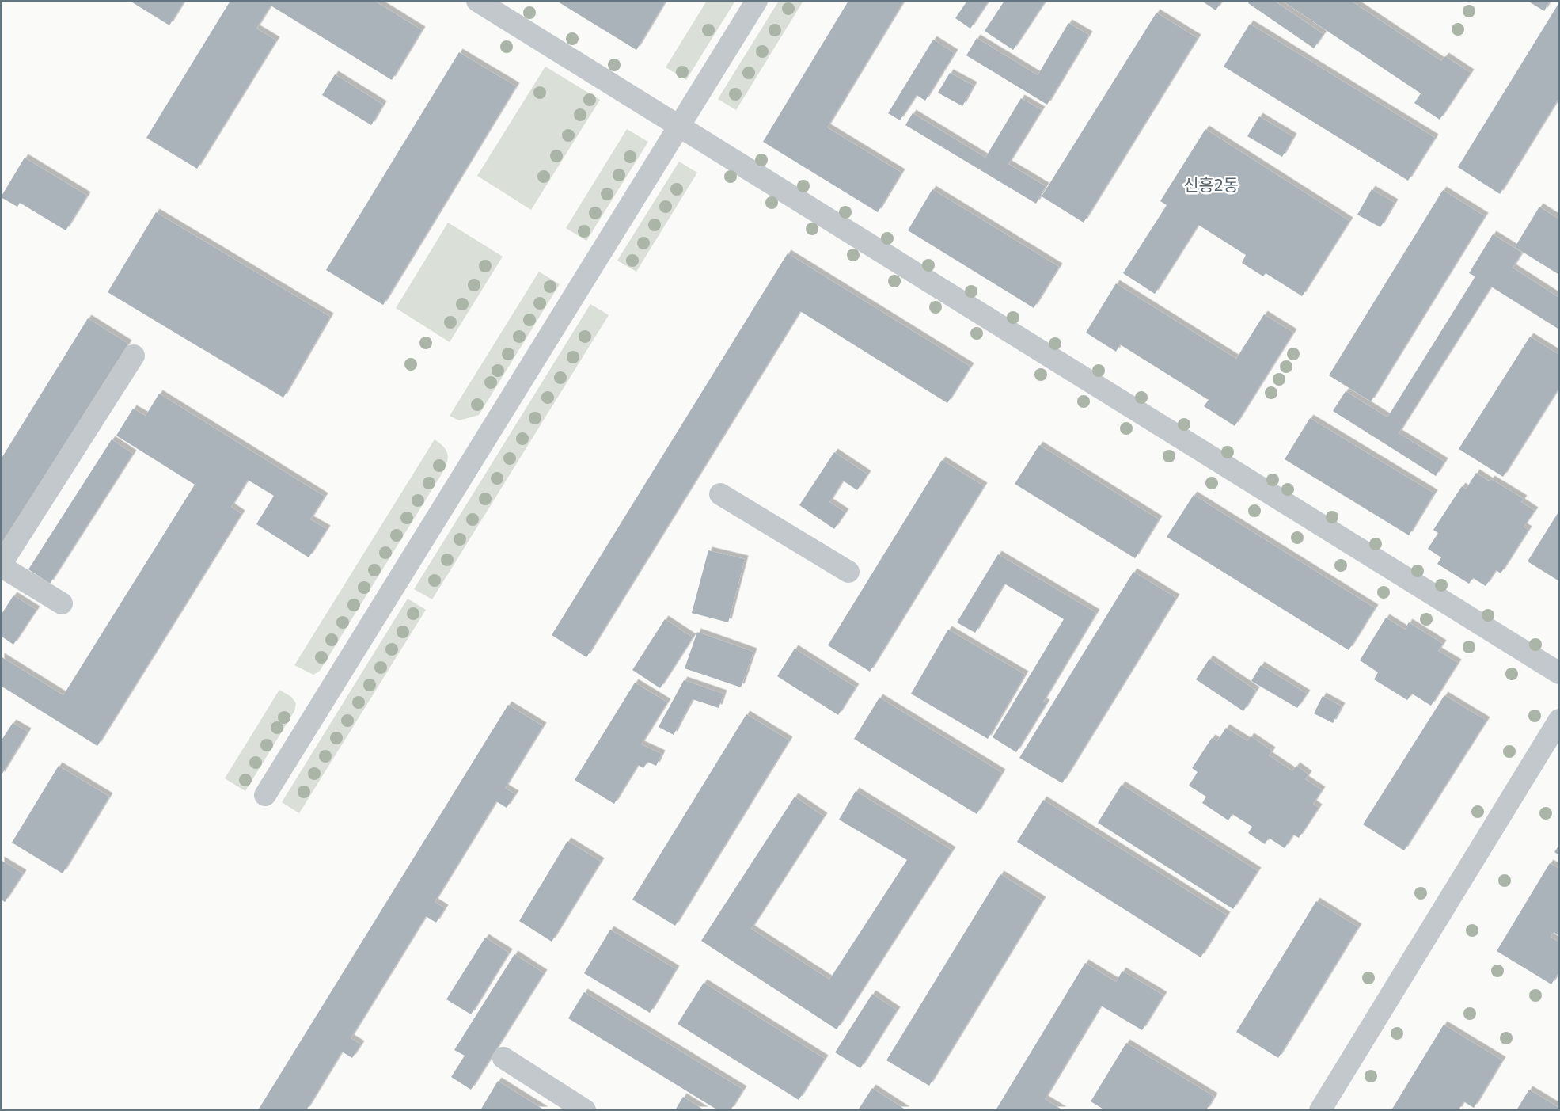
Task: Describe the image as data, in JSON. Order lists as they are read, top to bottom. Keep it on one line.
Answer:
{"districts":["신흥2동"]}
